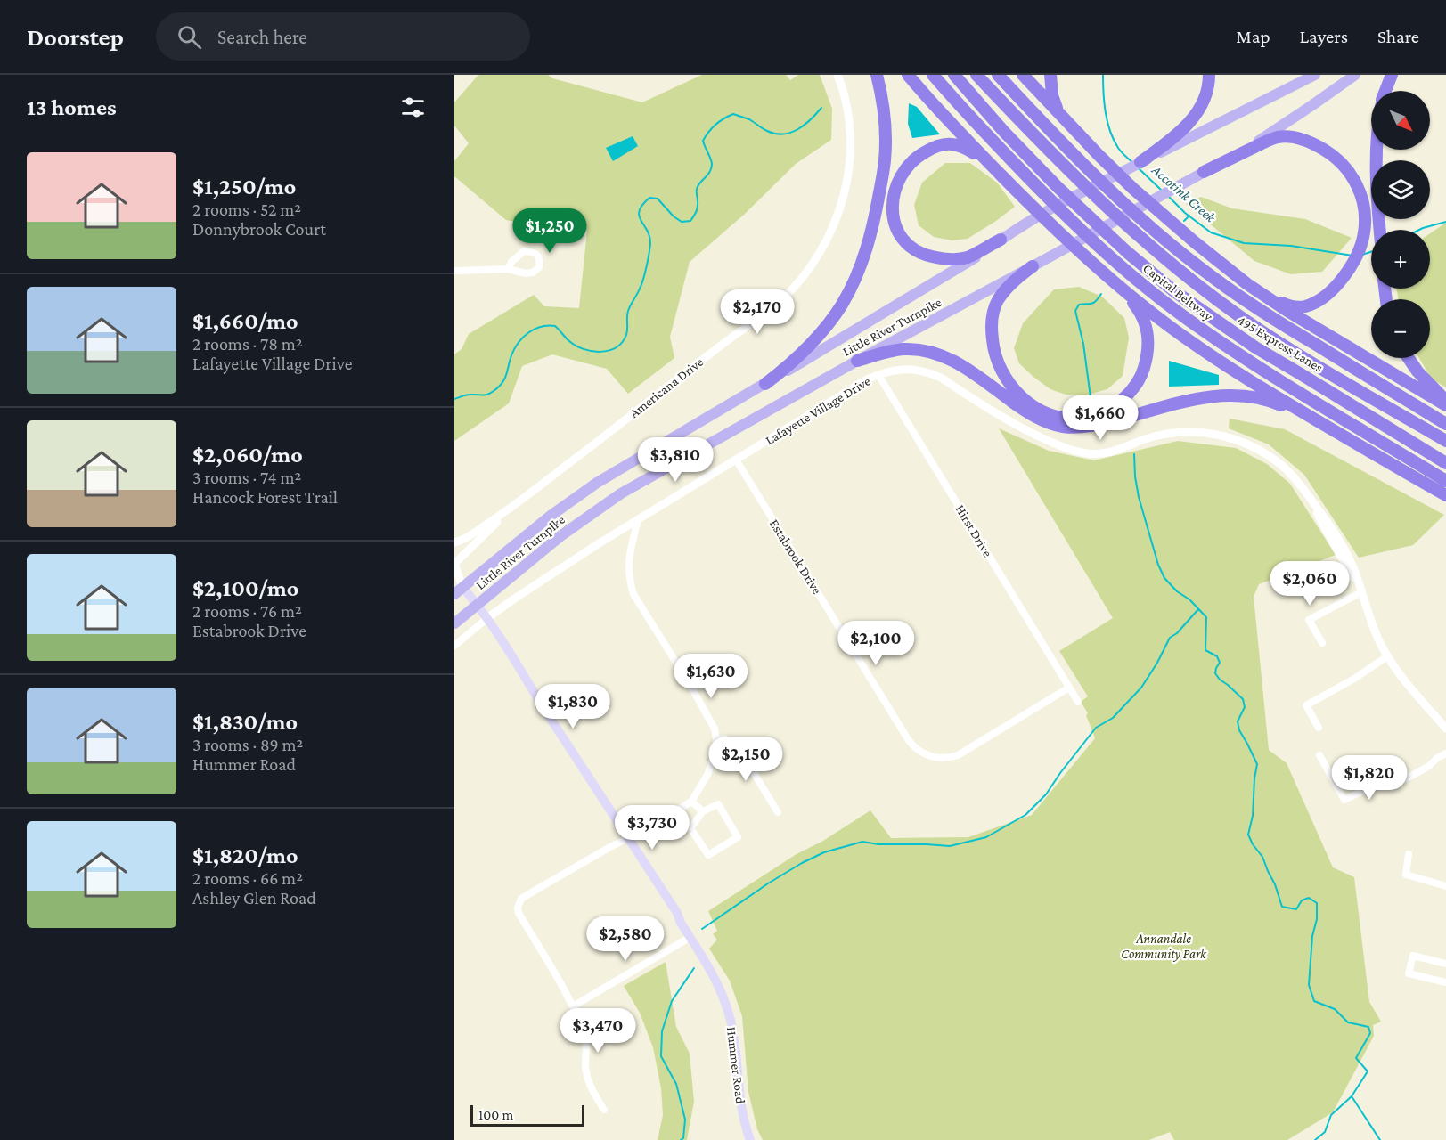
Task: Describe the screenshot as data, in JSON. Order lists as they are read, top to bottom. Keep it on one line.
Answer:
{"streets":{"highway":["Capital Beltway","495 Express Lanes"],"main road":["Little River Turnpike","Hummer Road"],"street":["Americana Drive","Lafayette Village Drive","Hirst Drive","Estabrook Drive"]},"crossings":[["Little River Turnpike","Hummer Road"],["Lafayette Village Drive","Hirst Drive"],["Lafayette Village Drive","Estabrook Drive"],["Lafayette Village Drive","Hummer Road"],["Hirst Drive","Estabrook Drive"]],"water":["Accotink Creek"],"parks":["Annandale Community Park"],"scale_bar":"100 m","north":"bottom right","page":{"header":"Doorstep","search":"Search here","nav":["Map","Layers","Share"],"heading":"13 homes","map_buttons":["+","−"],"list":[{"name":"$1,250/mo","note":"2 rooms · 52 m² · Donnybrook Court"},{"name":"$1,660/mo","note":"2 rooms · 78 m² · Lafayette Village Drive"},{"name":"$2,060/mo","note":"3 rooms · 74 m² · Hancock Forest Trail"},{"name":"$2,100/mo","note":"2 rooms · 76 m² · Estabrook Drive"},{"name":"$1,830/mo","note":"3 rooms · 89 m² · Hummer Road"},{"name":"$1,820/mo","note":"2 rooms · 66 m² · Ashley Glen Road"}],"price":["$1,250","$2,170","$1,660","$3,810","$2,060","$2,100","$1,630","$1,830","$2,150","$1,820","$3,730","$2,580","$3,470"],"scale":"100 m"}}
